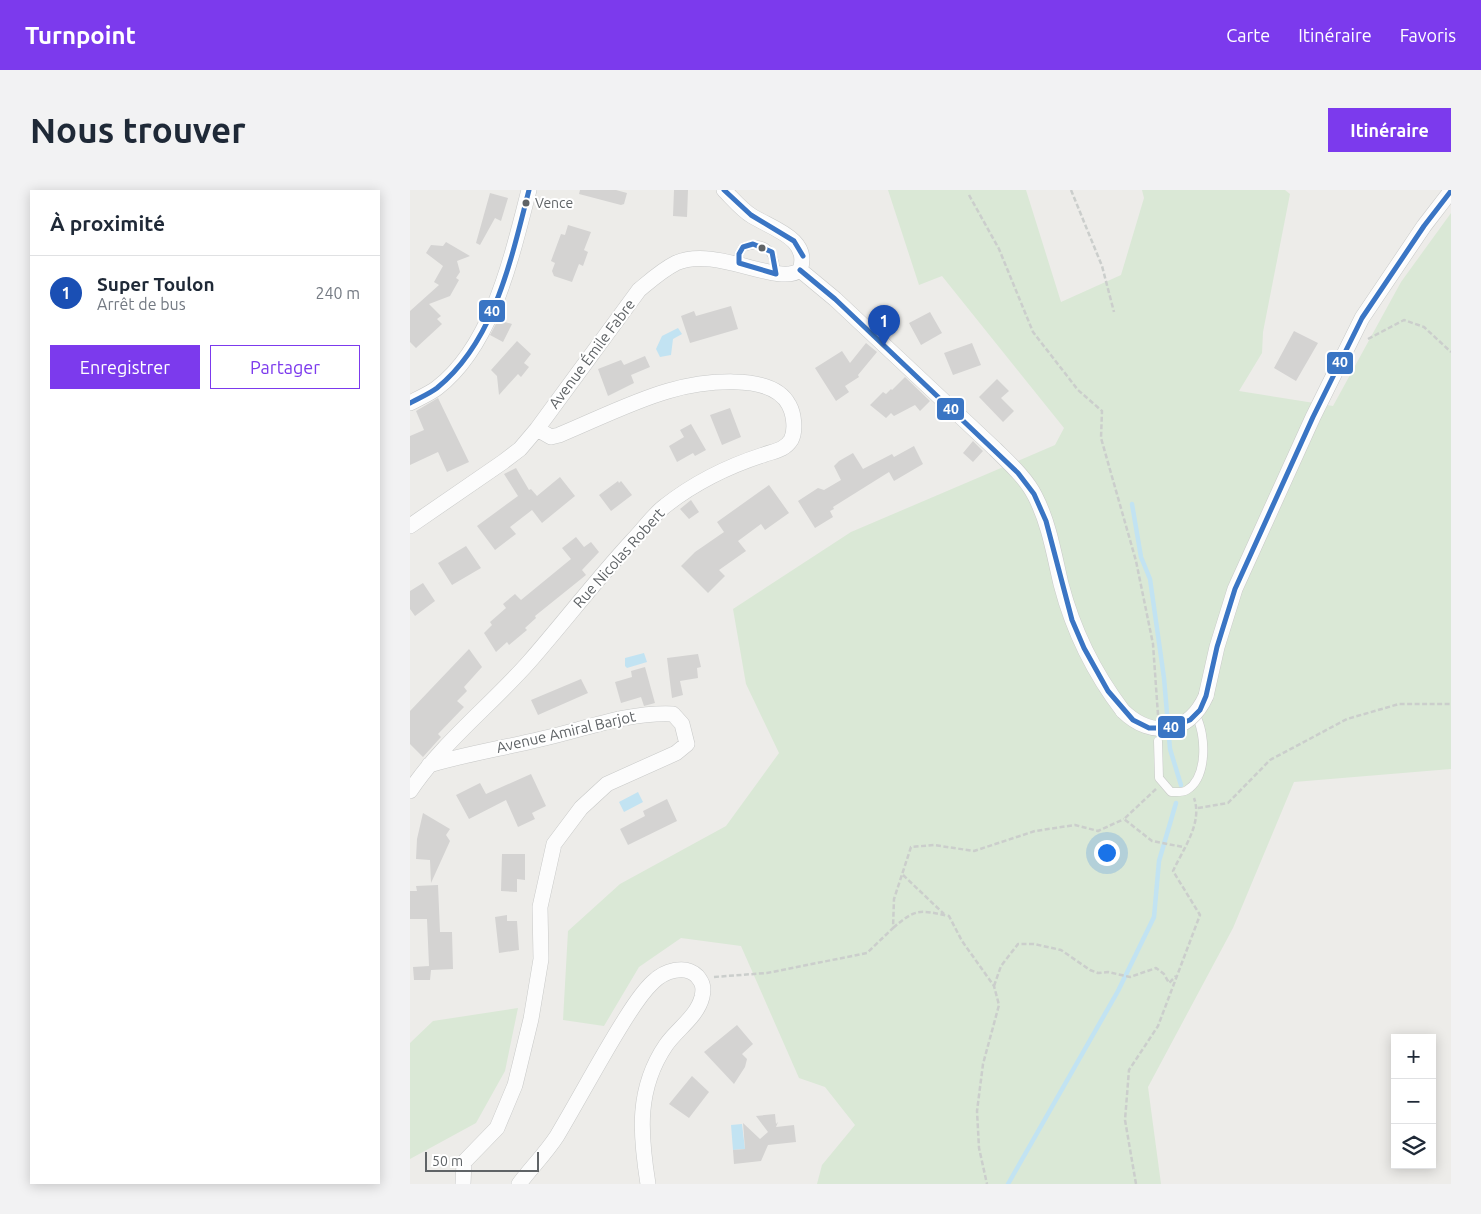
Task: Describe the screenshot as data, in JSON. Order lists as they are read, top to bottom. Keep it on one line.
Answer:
{"streets":{"street":["Avenue Émile Fabre","Rue Nicolas Robert","Avenue Amiral Barjot"]},"crossings":[["Avenue Émile Fabre","Rue Nicolas Robert"],["Rue Nicolas Robert","Avenue Amiral Barjot"]],"places":["Vence"],"lines":["transit line 40"],"scale_bar":"50 m","page":{"header":"Turnpoint","nav":["Carte","Itinéraire","Favoris"],"buttons":["Itinéraire",["Enregistrer","Partager"]],"title":"Nous trouver","heading":"À proximité","list":[{"mark":"1","name":"Super Toulon","note":"Arrêt de bus","value":"240 m"}],"pins":"1","map_buttons":["+","−"],"scale":"50 m"}}
